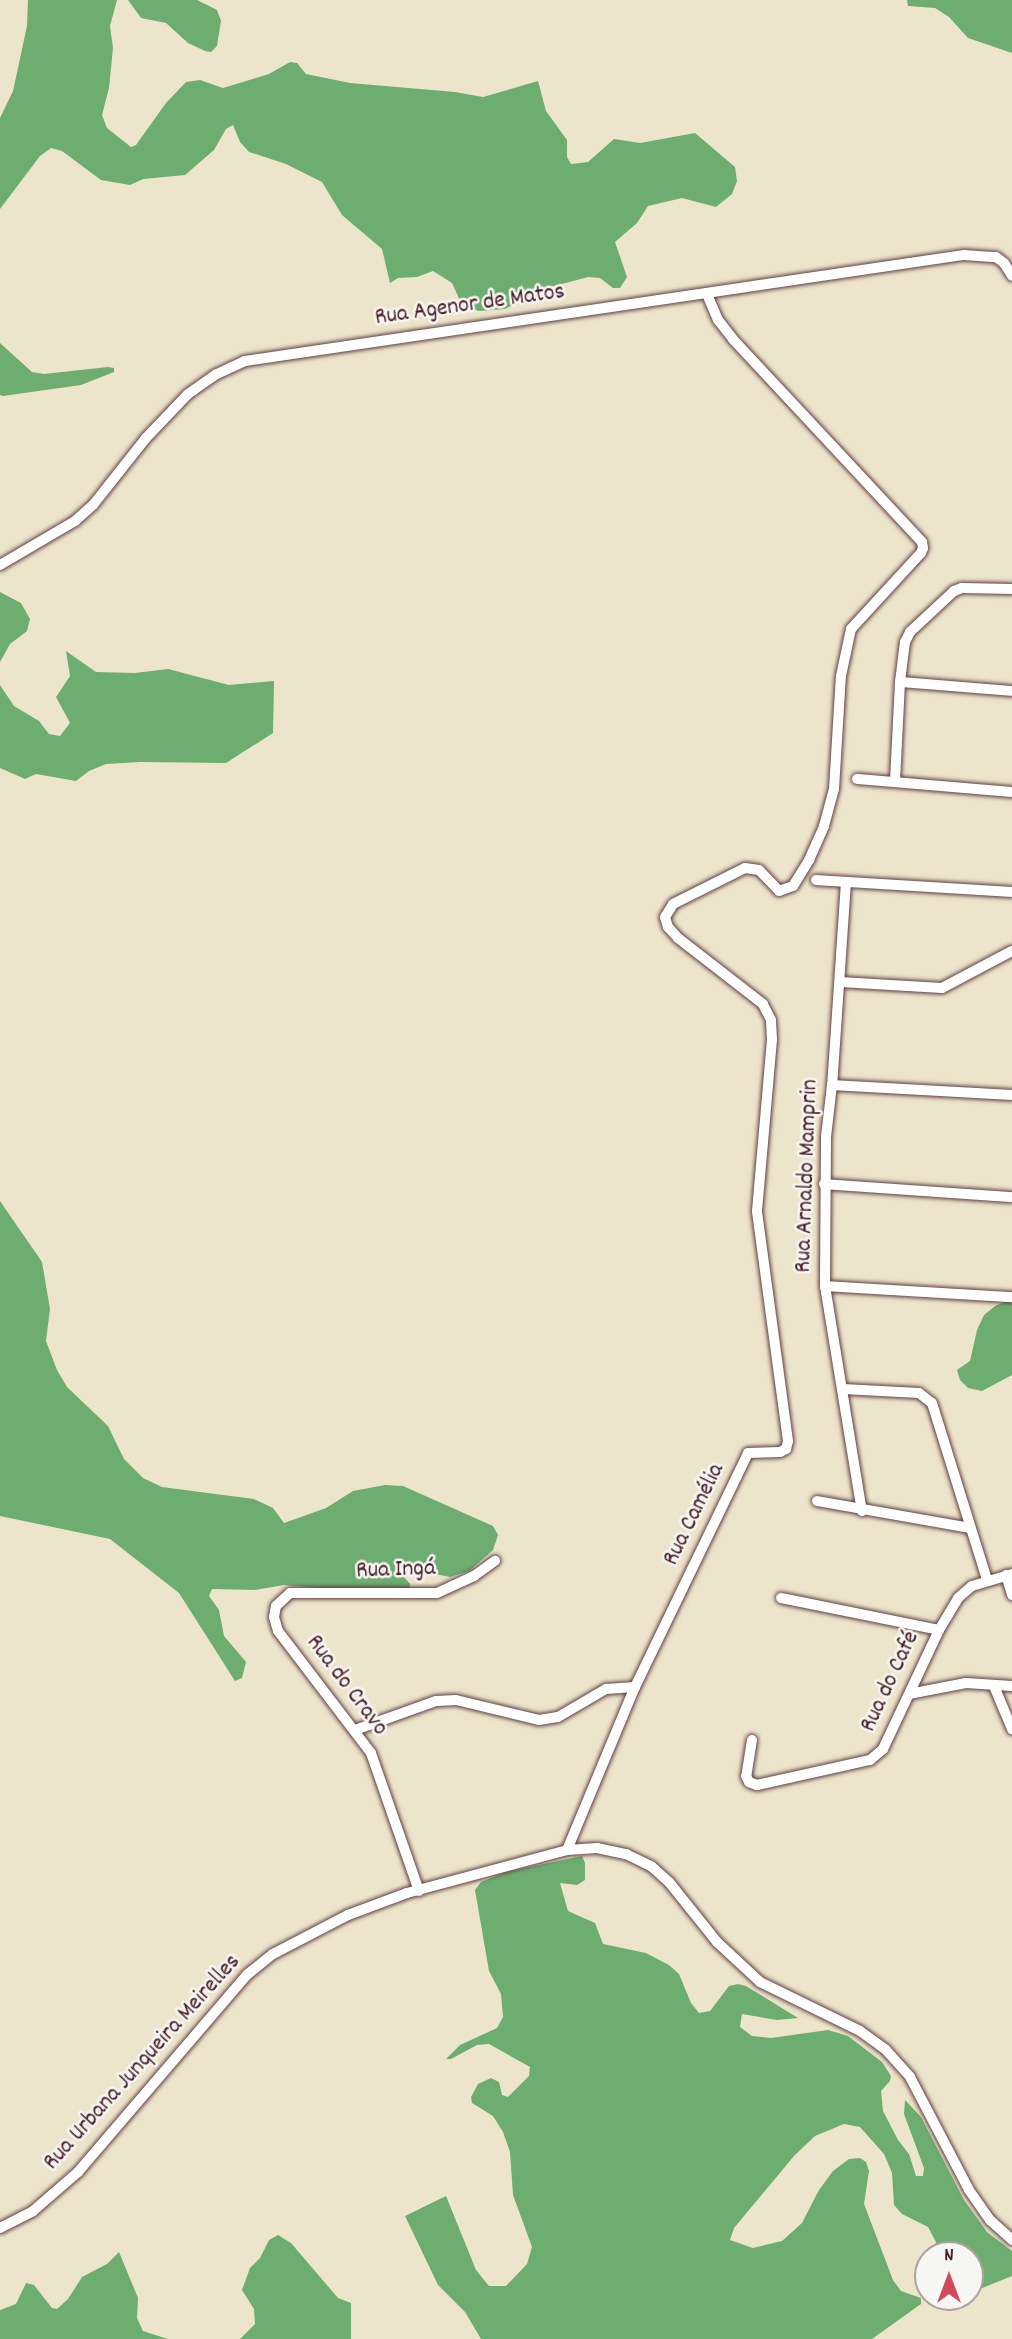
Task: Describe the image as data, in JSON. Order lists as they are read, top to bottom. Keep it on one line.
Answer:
{"streets":{"street":["Rua Agenor de Matos","Rua Arnaldo Mamprin","Rua Camélia","Rua Ingá","Rua do Café","Rua do Cravo","Rua Urbana Junqueira Meirelles"]},"crossings":[["Rua Agenor de Matos","Rua Camélia"],["Rua Camélia","Rua Urbana Junqueira Meirelles"],["Rua Ingá","Rua do Cravo"],["Rua do Cravo","Rua Urbana Junqueira Meirelles"]],"north":"top"}
